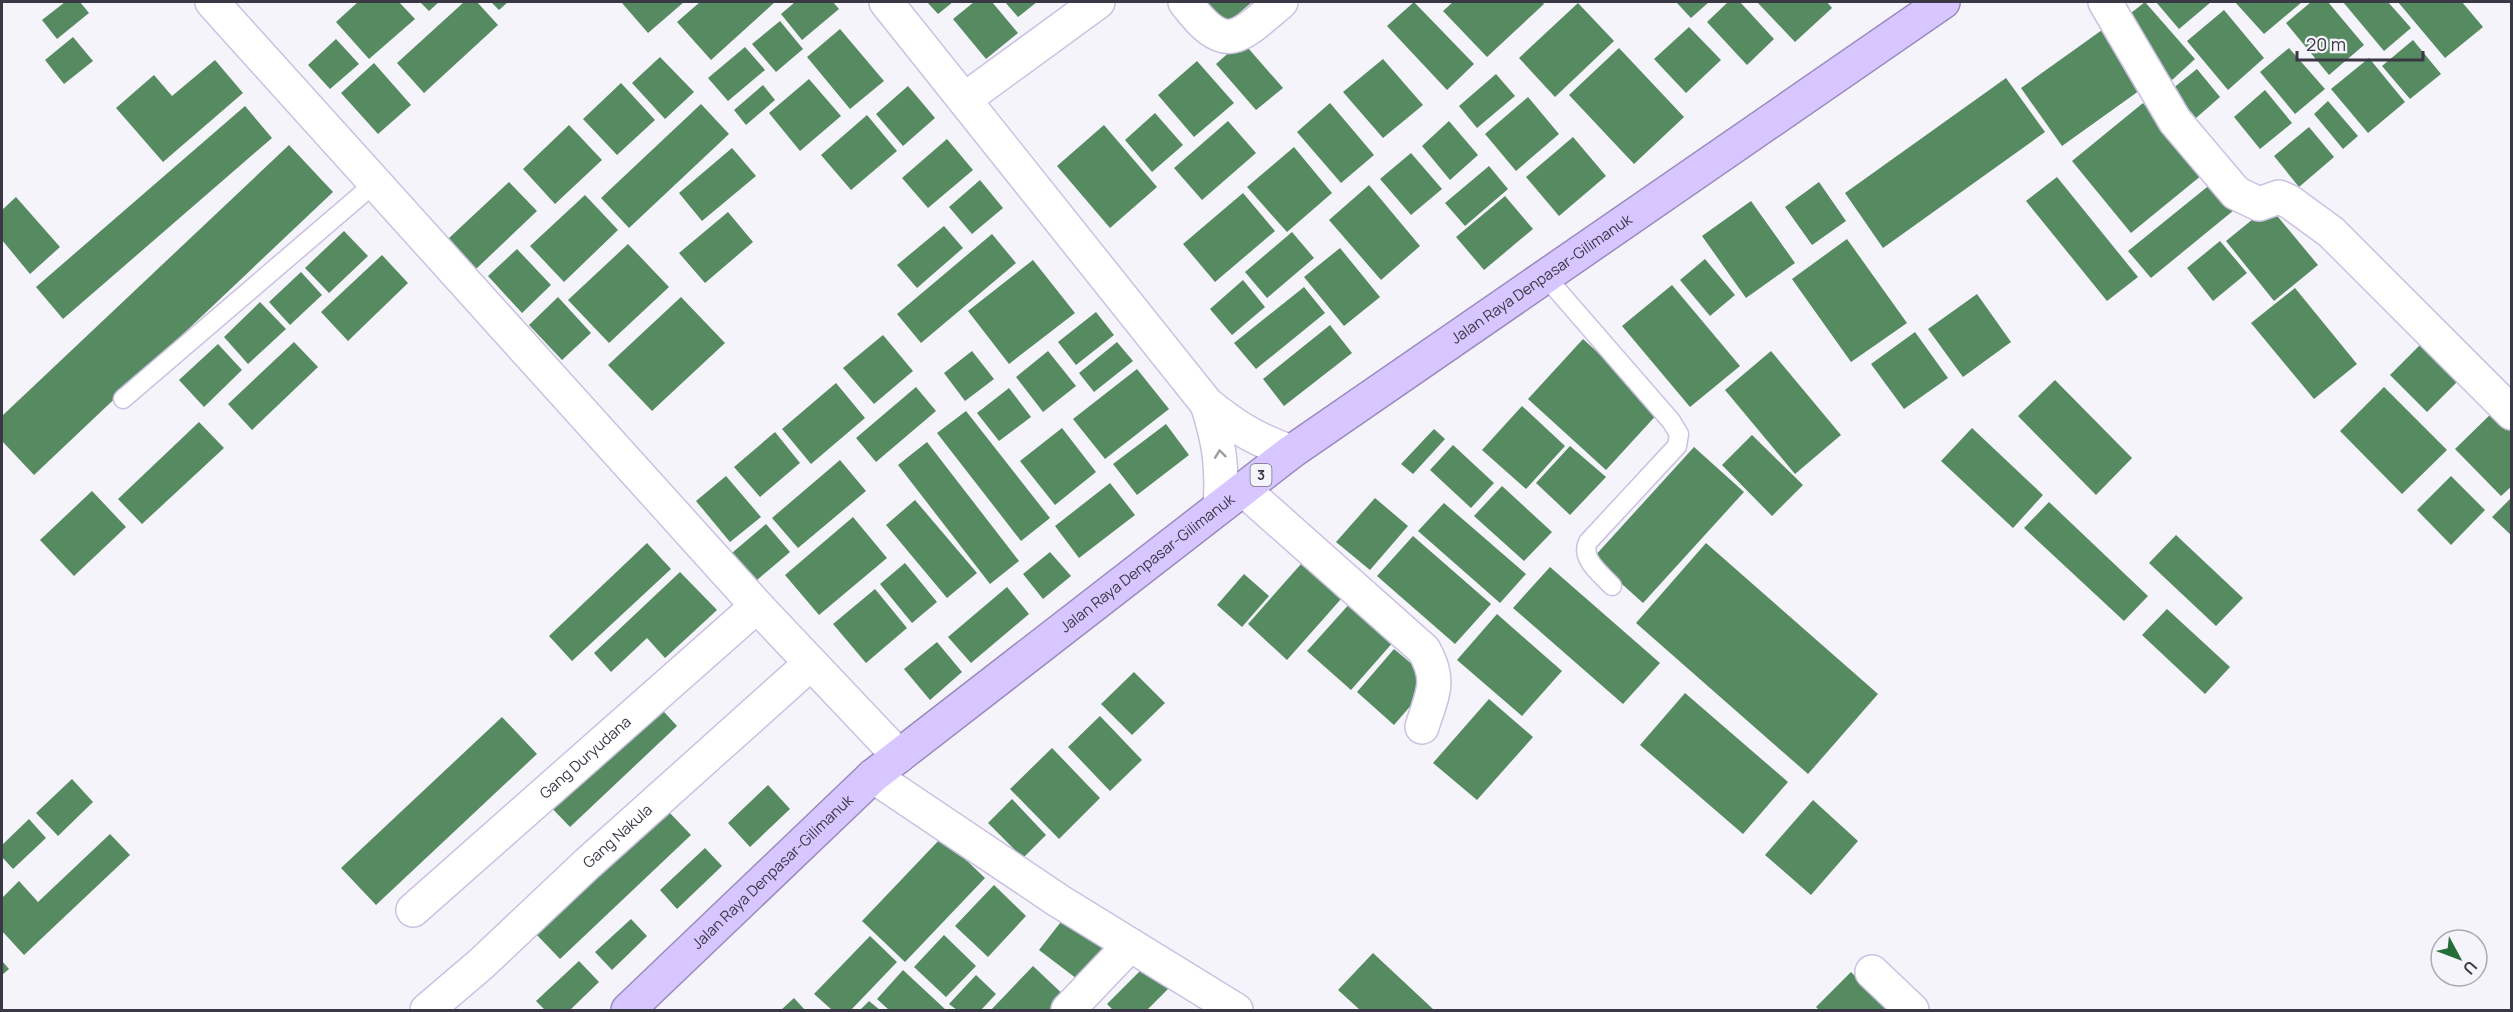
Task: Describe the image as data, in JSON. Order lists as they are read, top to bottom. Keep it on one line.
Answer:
{"streets":{"highway":["Jalan Raya Denpasar-Gilimanuk","3"],"street":["Gang Duryudana","Gang Nakula"]},"scale_bar":"20 m","north":"bottom right"}
